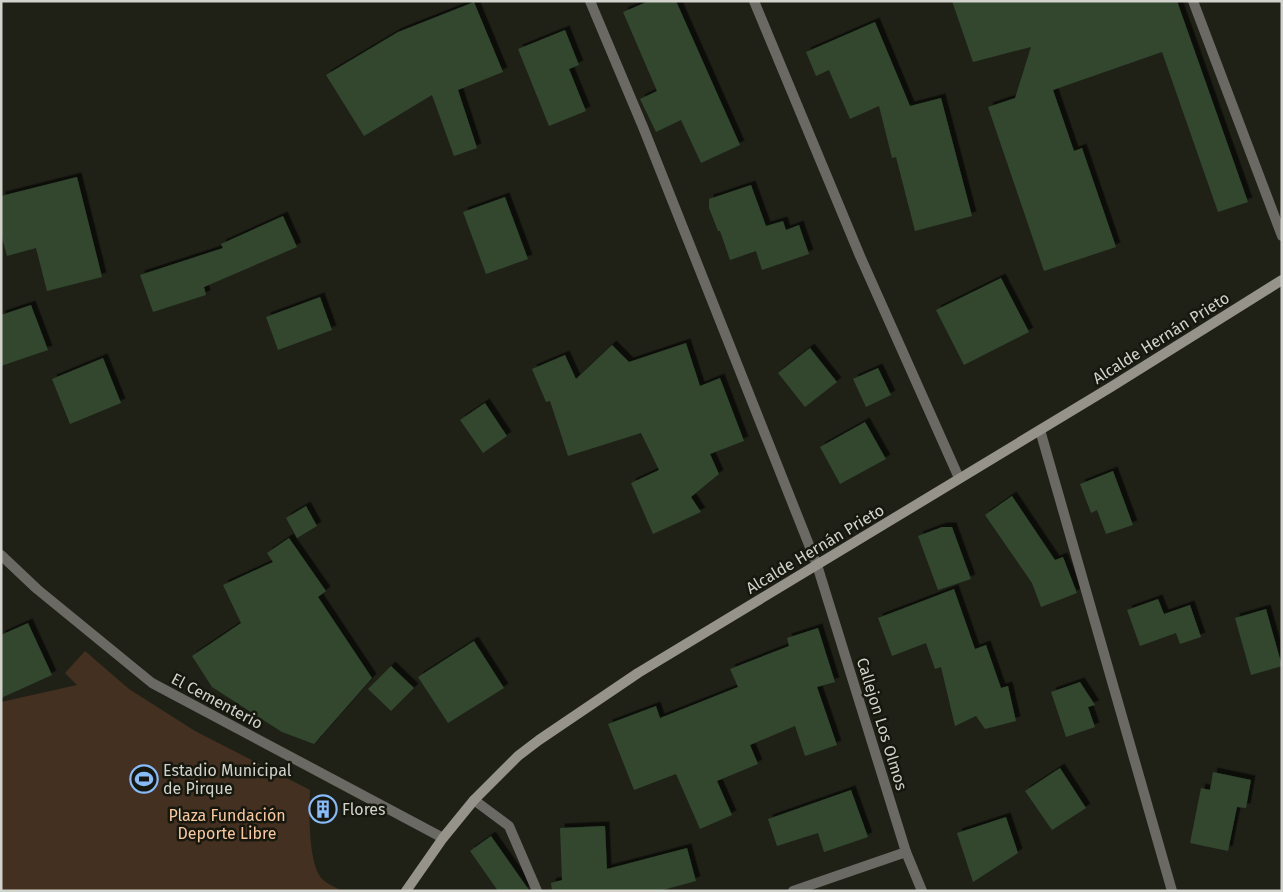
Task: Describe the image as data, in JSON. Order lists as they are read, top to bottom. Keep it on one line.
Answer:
{"streets":{"main road":["Alcalde Hernán Prieto"],"street":["El Cementerio","Callejon Los Olmos"]},"crossings":[["Alcalde Hernán Prieto","El Cementerio"],["Alcalde Hernán Prieto","Callejon Los Olmos"]],"parks":["Plaza Fundación Deporte Libre"],"places":{"sports":["Estadio Municipal de Pirque"],"building":["Flores"]}}
